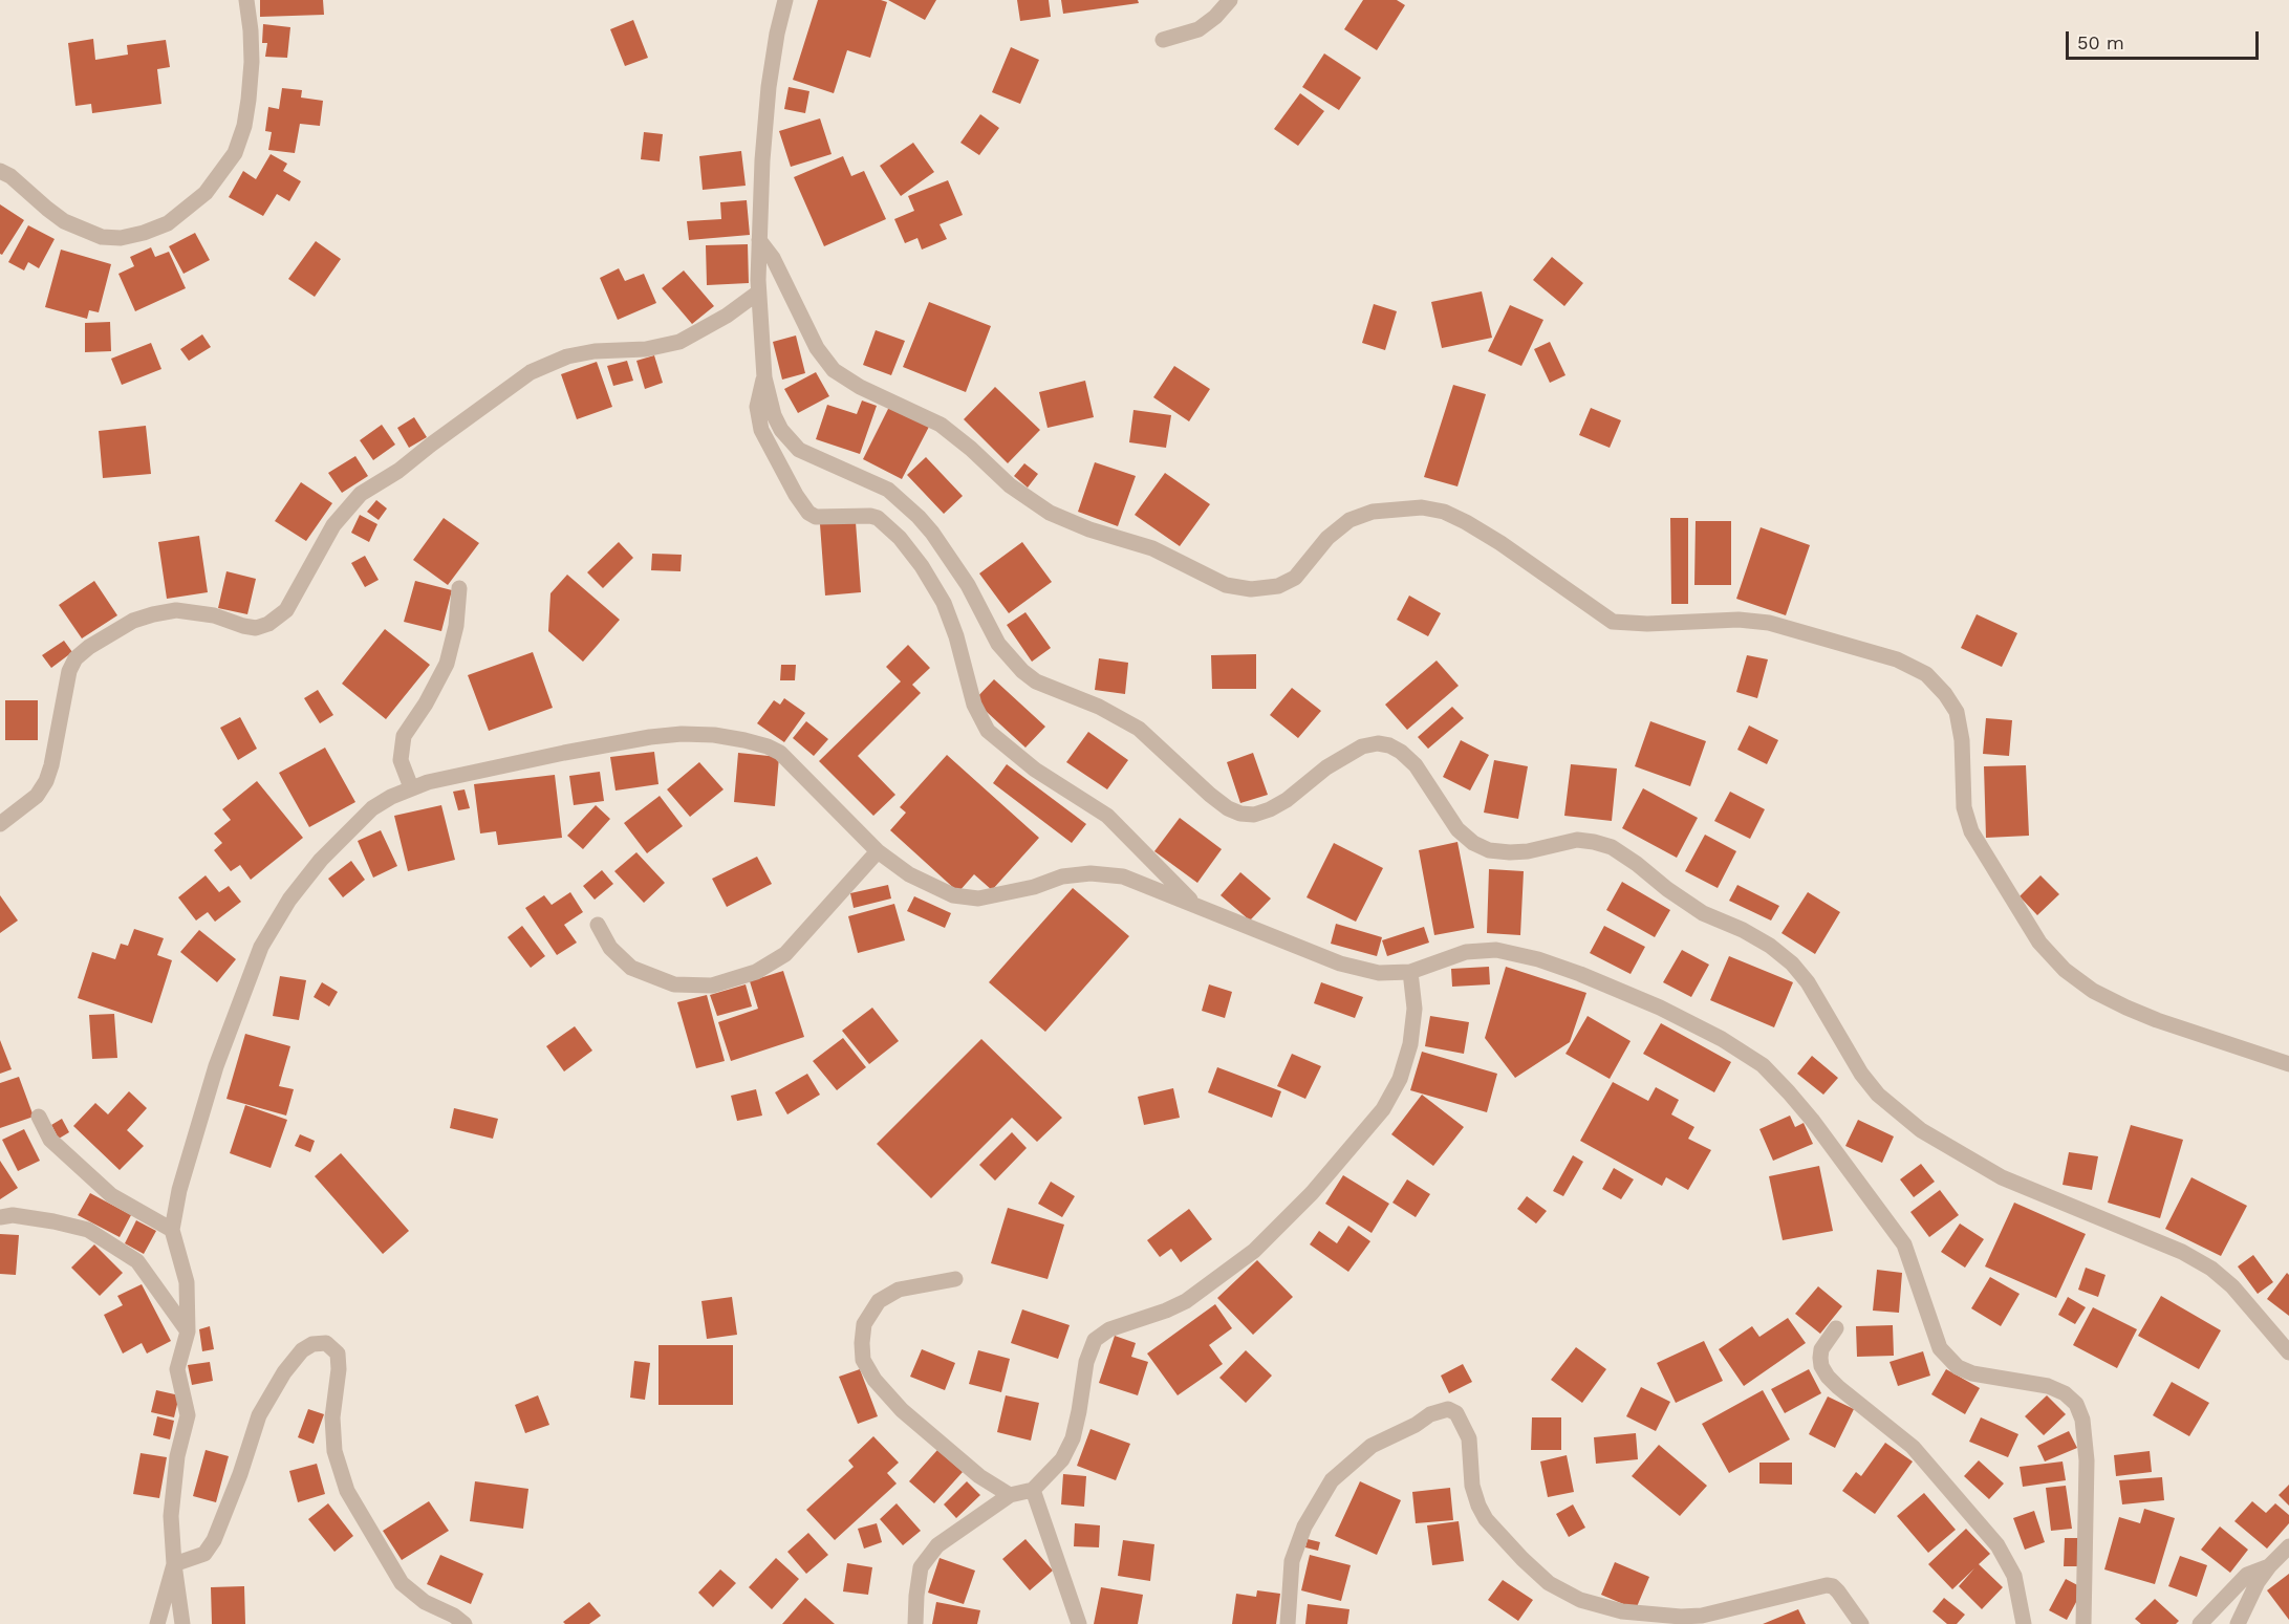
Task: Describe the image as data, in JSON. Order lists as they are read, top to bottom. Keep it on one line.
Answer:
{"scale_bar":"50 m"}
